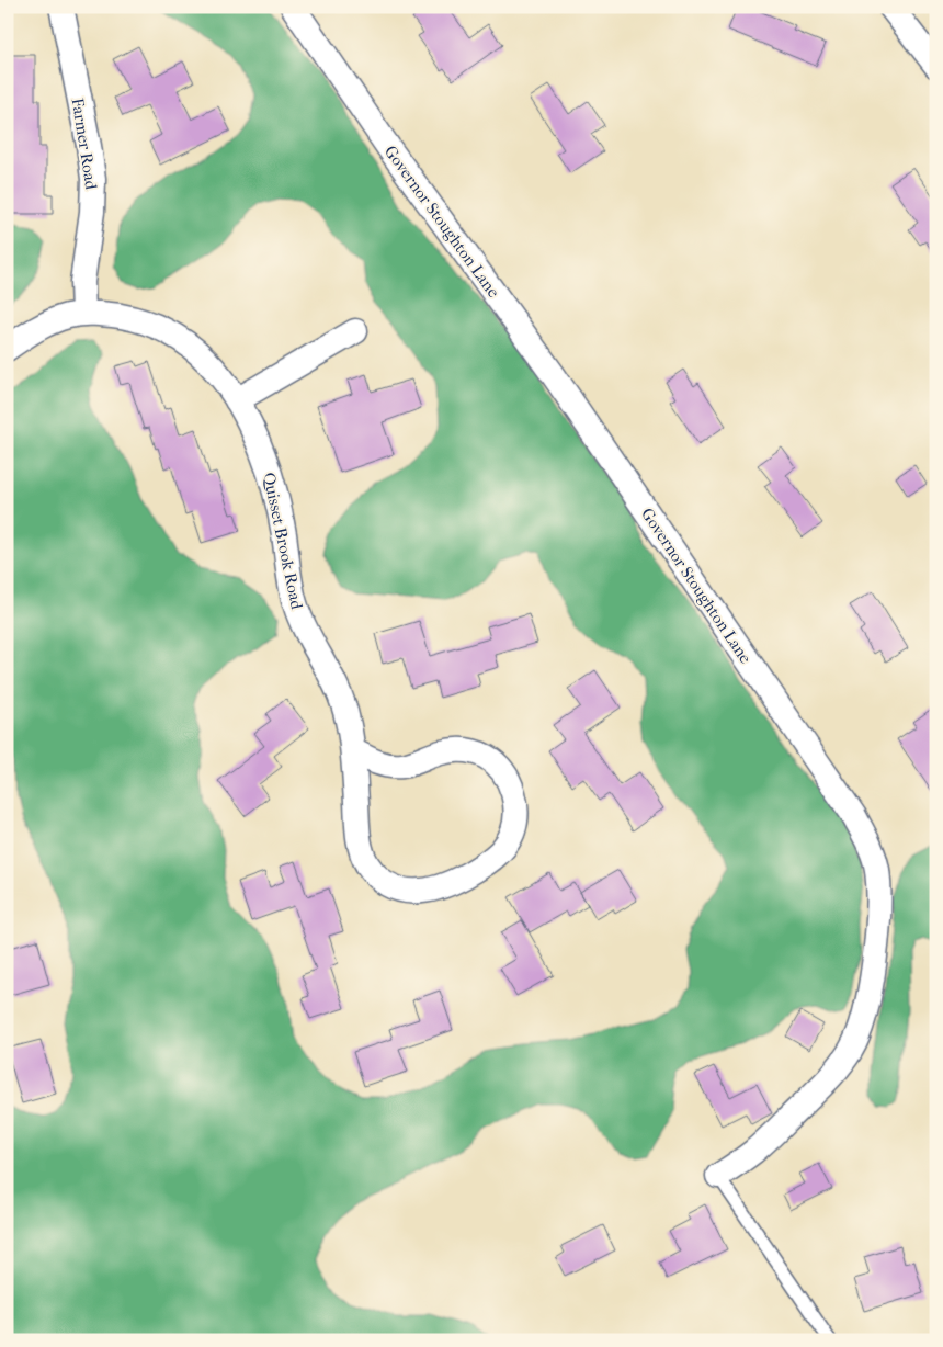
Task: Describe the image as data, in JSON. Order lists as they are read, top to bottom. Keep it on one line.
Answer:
{"streets":{"street":["Farmer Road","Governor Stoughton Lane","Quisset Brook Road"]},"crossings":[["Farmer Road","Quisset Brook Road"]]}
